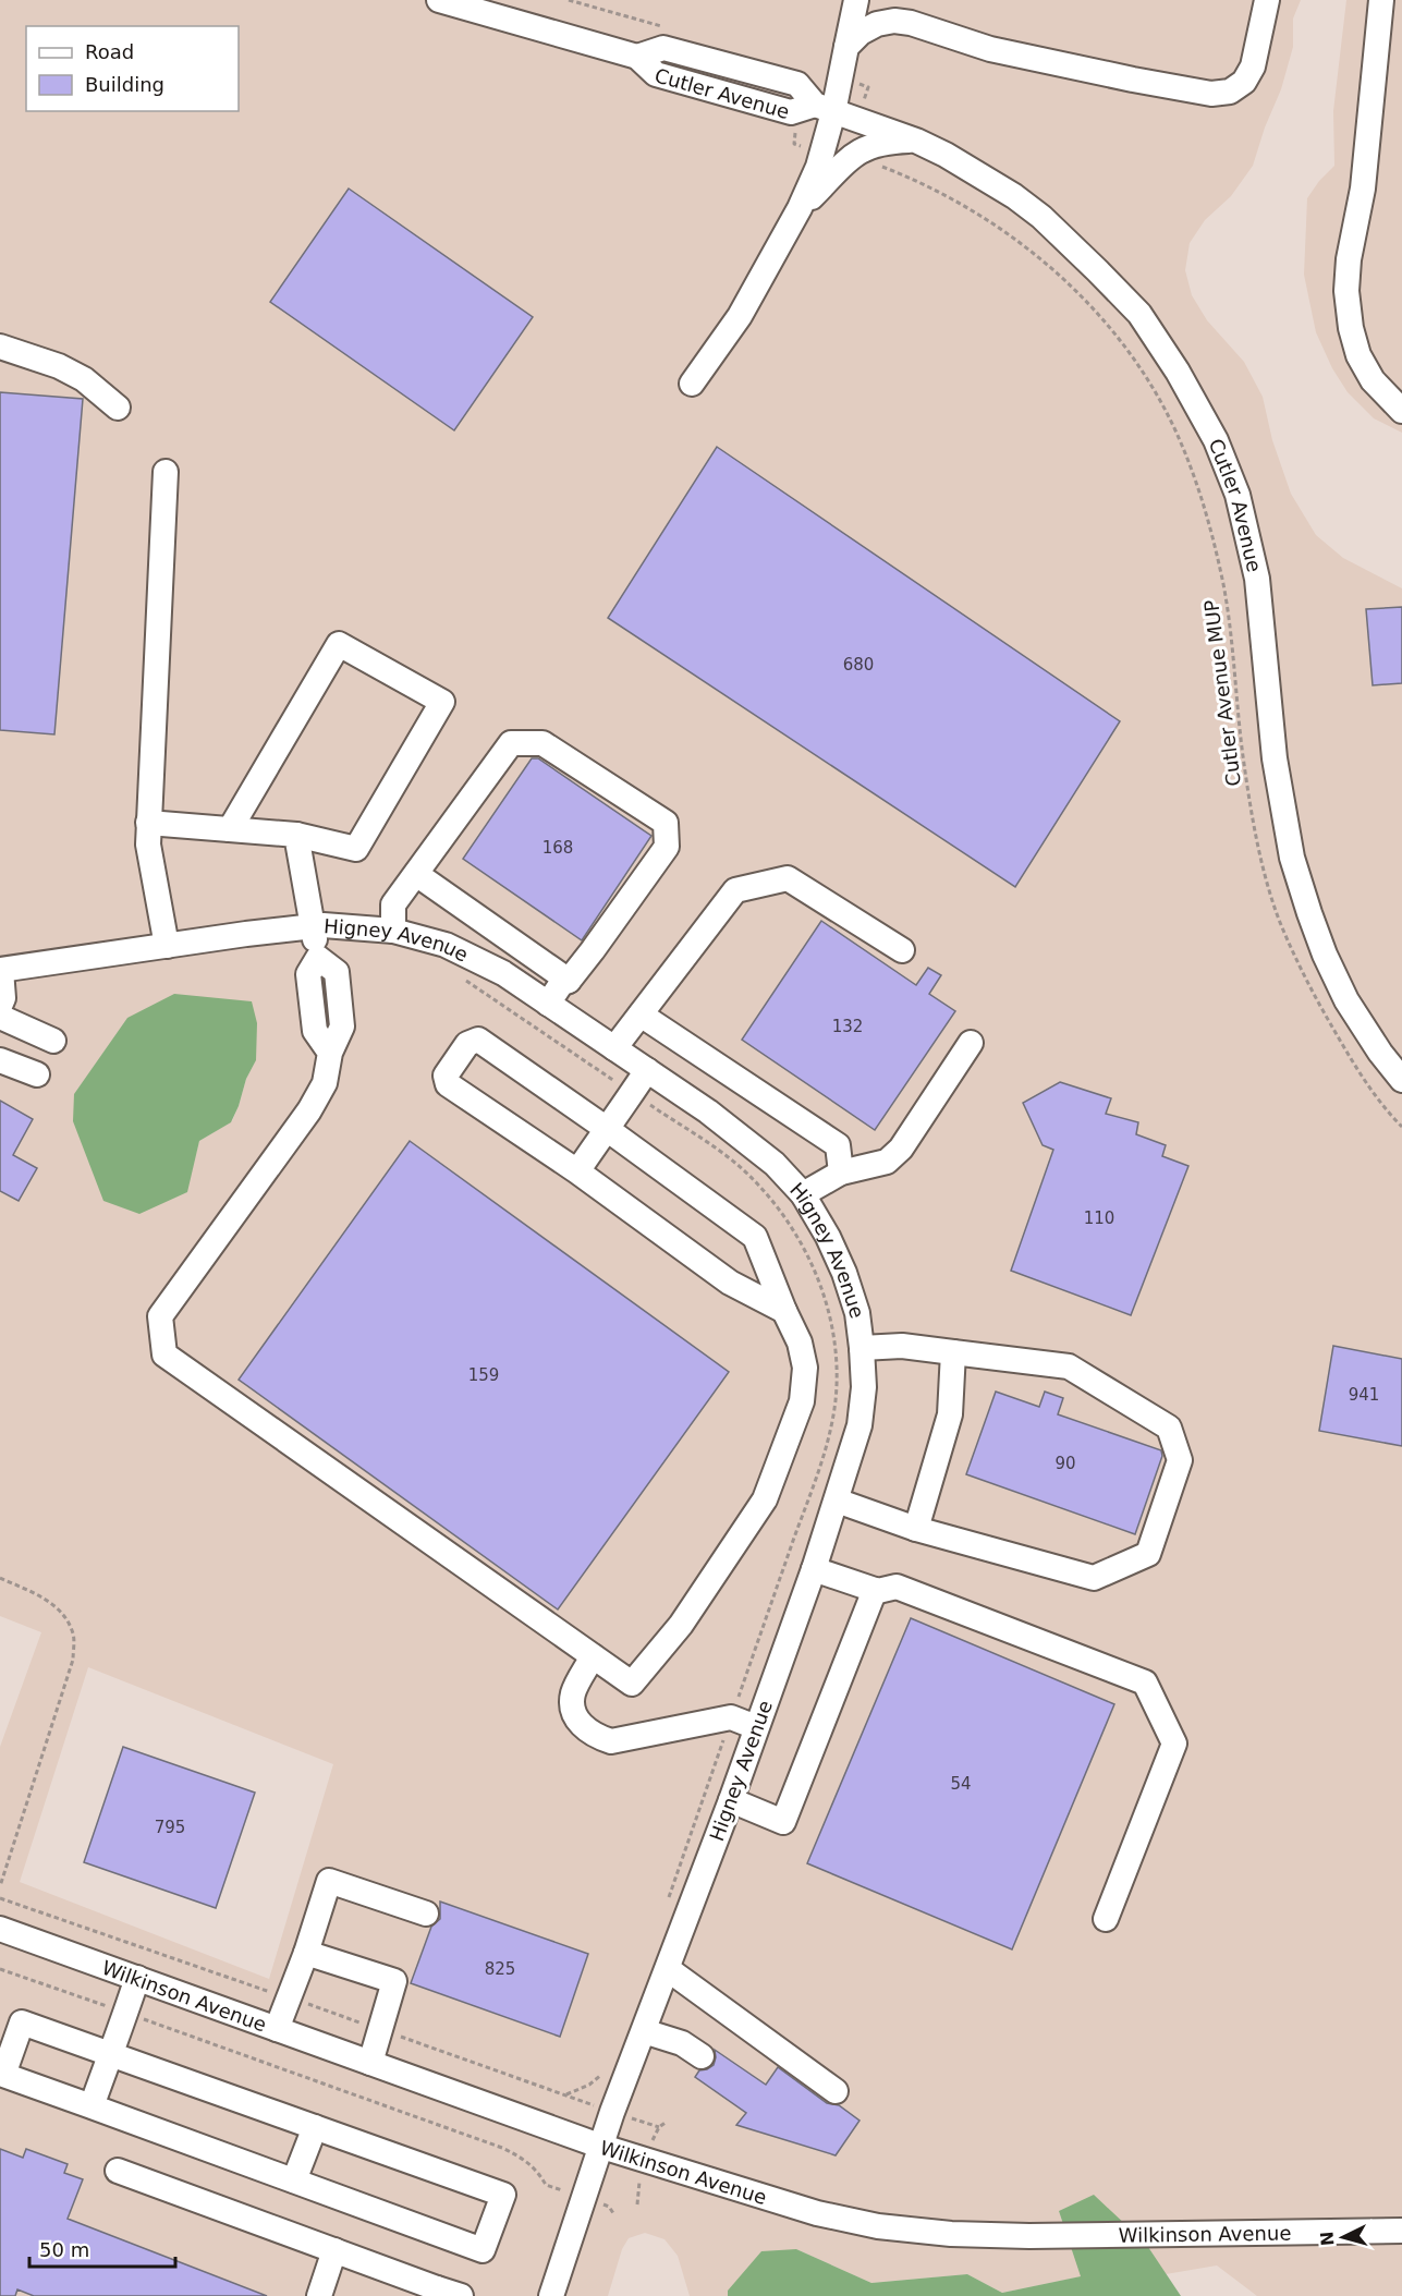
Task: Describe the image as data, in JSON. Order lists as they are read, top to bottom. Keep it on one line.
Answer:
{"streets":{"street":["Cutler Avenue","Higney Avenue","Wilkinson Avenue"],"path":["Cutler Avenue MUP"]},"crossings":[["Higney Avenue","Wilkinson Avenue"]],"house_numbers":["680","168","132","110","159","941","90","54","795","825"],"legend":["Road","Building"],"scale_bar":"50 m","north":"left"}
